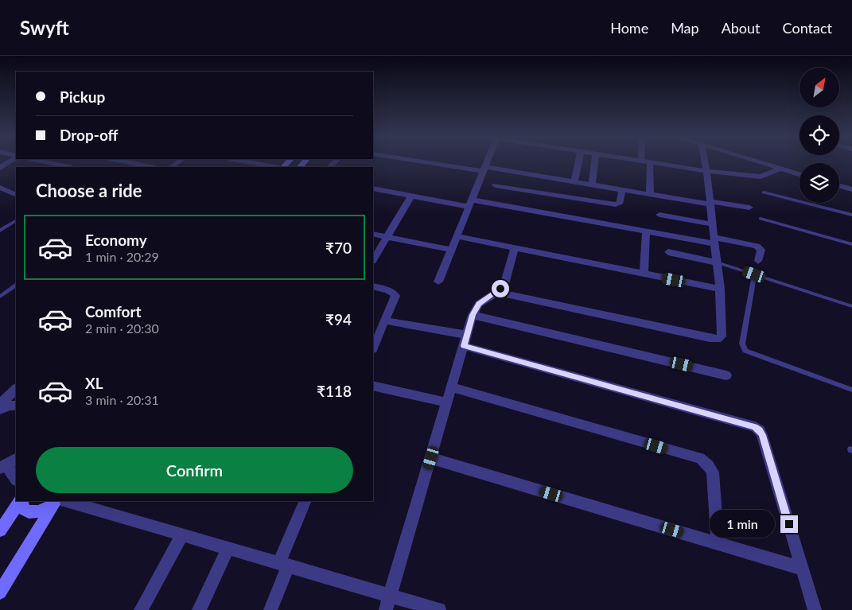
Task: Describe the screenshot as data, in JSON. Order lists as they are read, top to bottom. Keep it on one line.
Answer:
{"north":"top right","page":{"header":"Swyft","nav":["Home","Map","About","Contact"],"banner":["Pickup","Drop-off"],"heading":"Choose a ride","list":[{"name":"Economy","note":"1 min · 20:29","value":"₹70"},{"name":"Comfort","note":"2 min · 20:30","value":"₹94"},{"name":"XL","note":"3 min · 20:31","value":"₹118"}],"buttons":"Confirm","bubble":"1 min"}}
